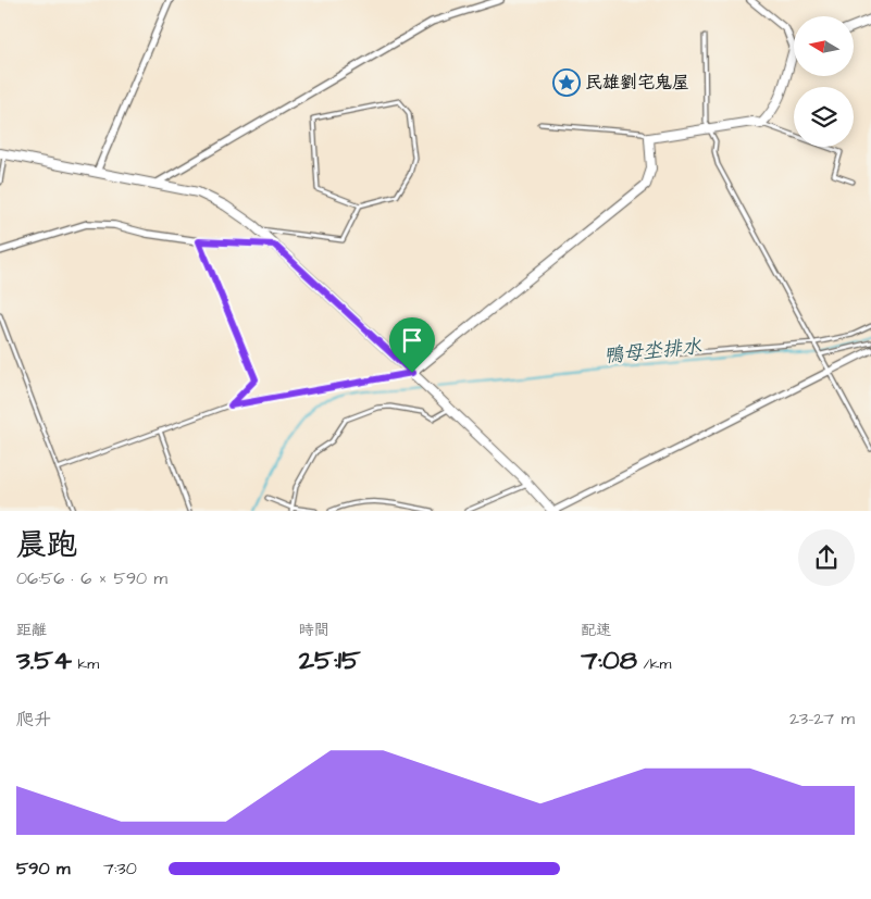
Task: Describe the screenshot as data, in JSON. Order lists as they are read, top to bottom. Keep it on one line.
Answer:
{"water":["鴨母坔排水"],"places":{"place":["民雄劉宅鬼屋"]},"north":"left","page":{"heading":["晨跑","06:56 · 6 × 590 m"],"stats":[["距離","3.54 km"],["時間","25:15"],["配速","7:08 /km"]],"chart":["爬升","23–27 m"],"list":[{"name":"590 m","note":"7:30"}]}}
